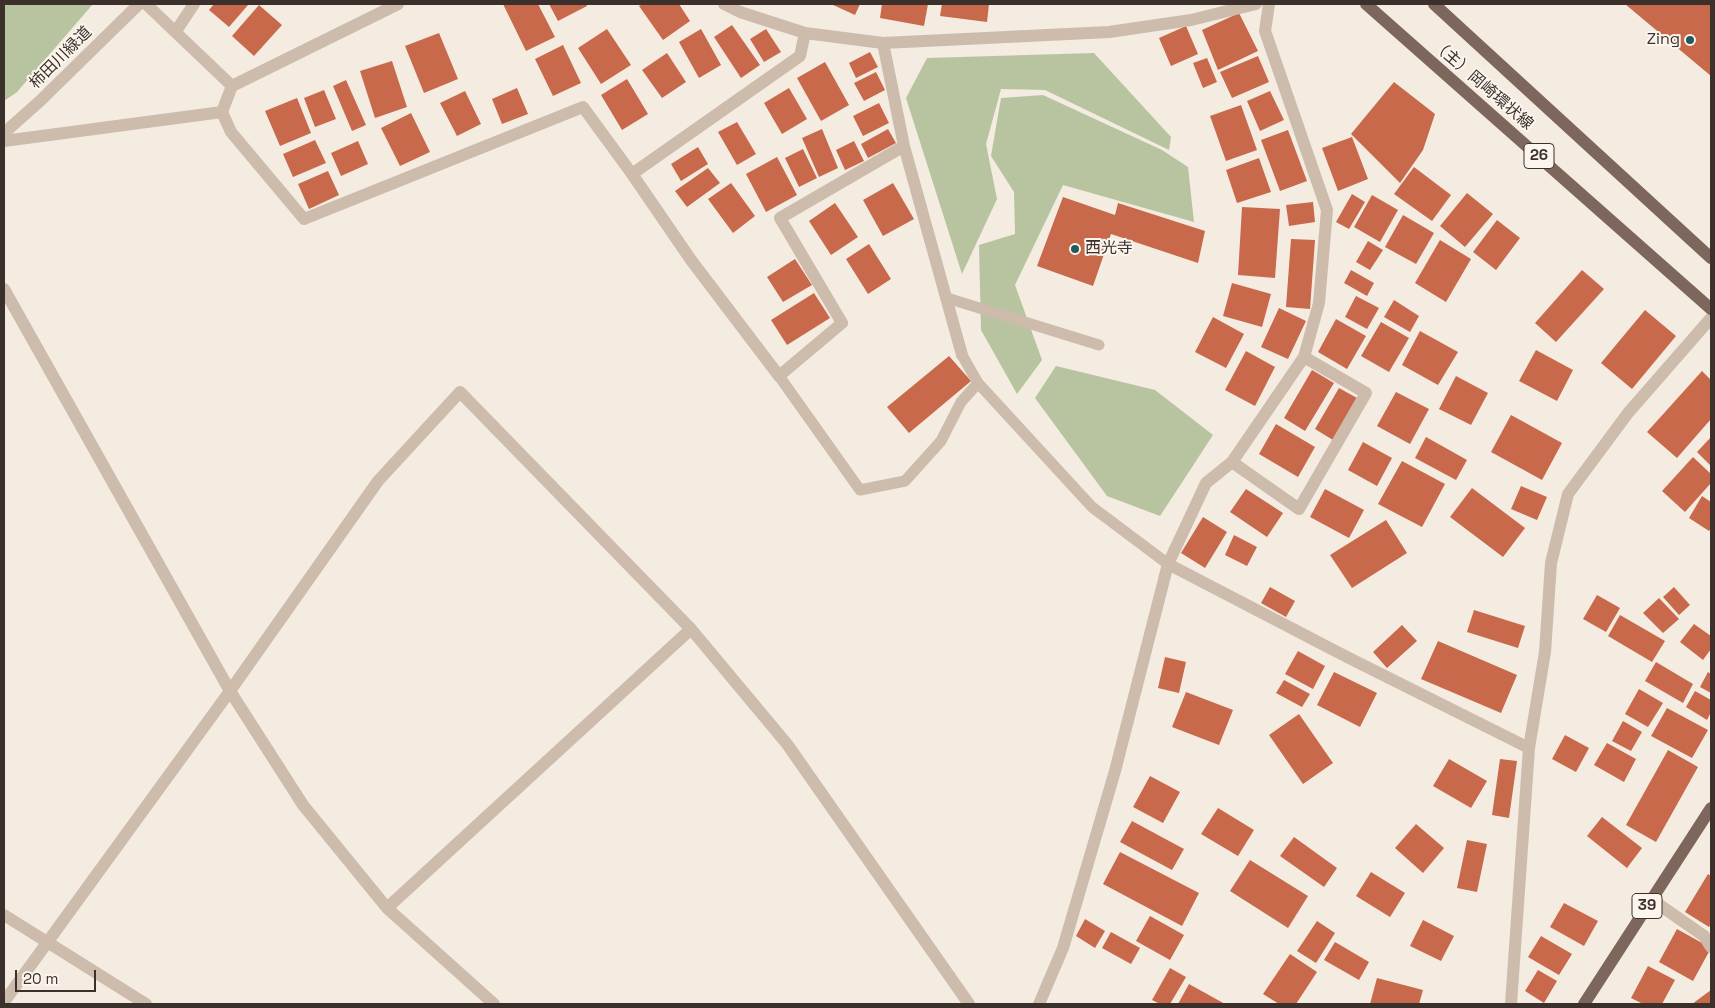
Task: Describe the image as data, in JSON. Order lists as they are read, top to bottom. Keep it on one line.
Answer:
{"streets":{"main road":["（主）岡崎環状線","26","39"],"street":["柿田川緑道"]},"places":["Zing","西光寺"],"scale_bar":"20 m"}
